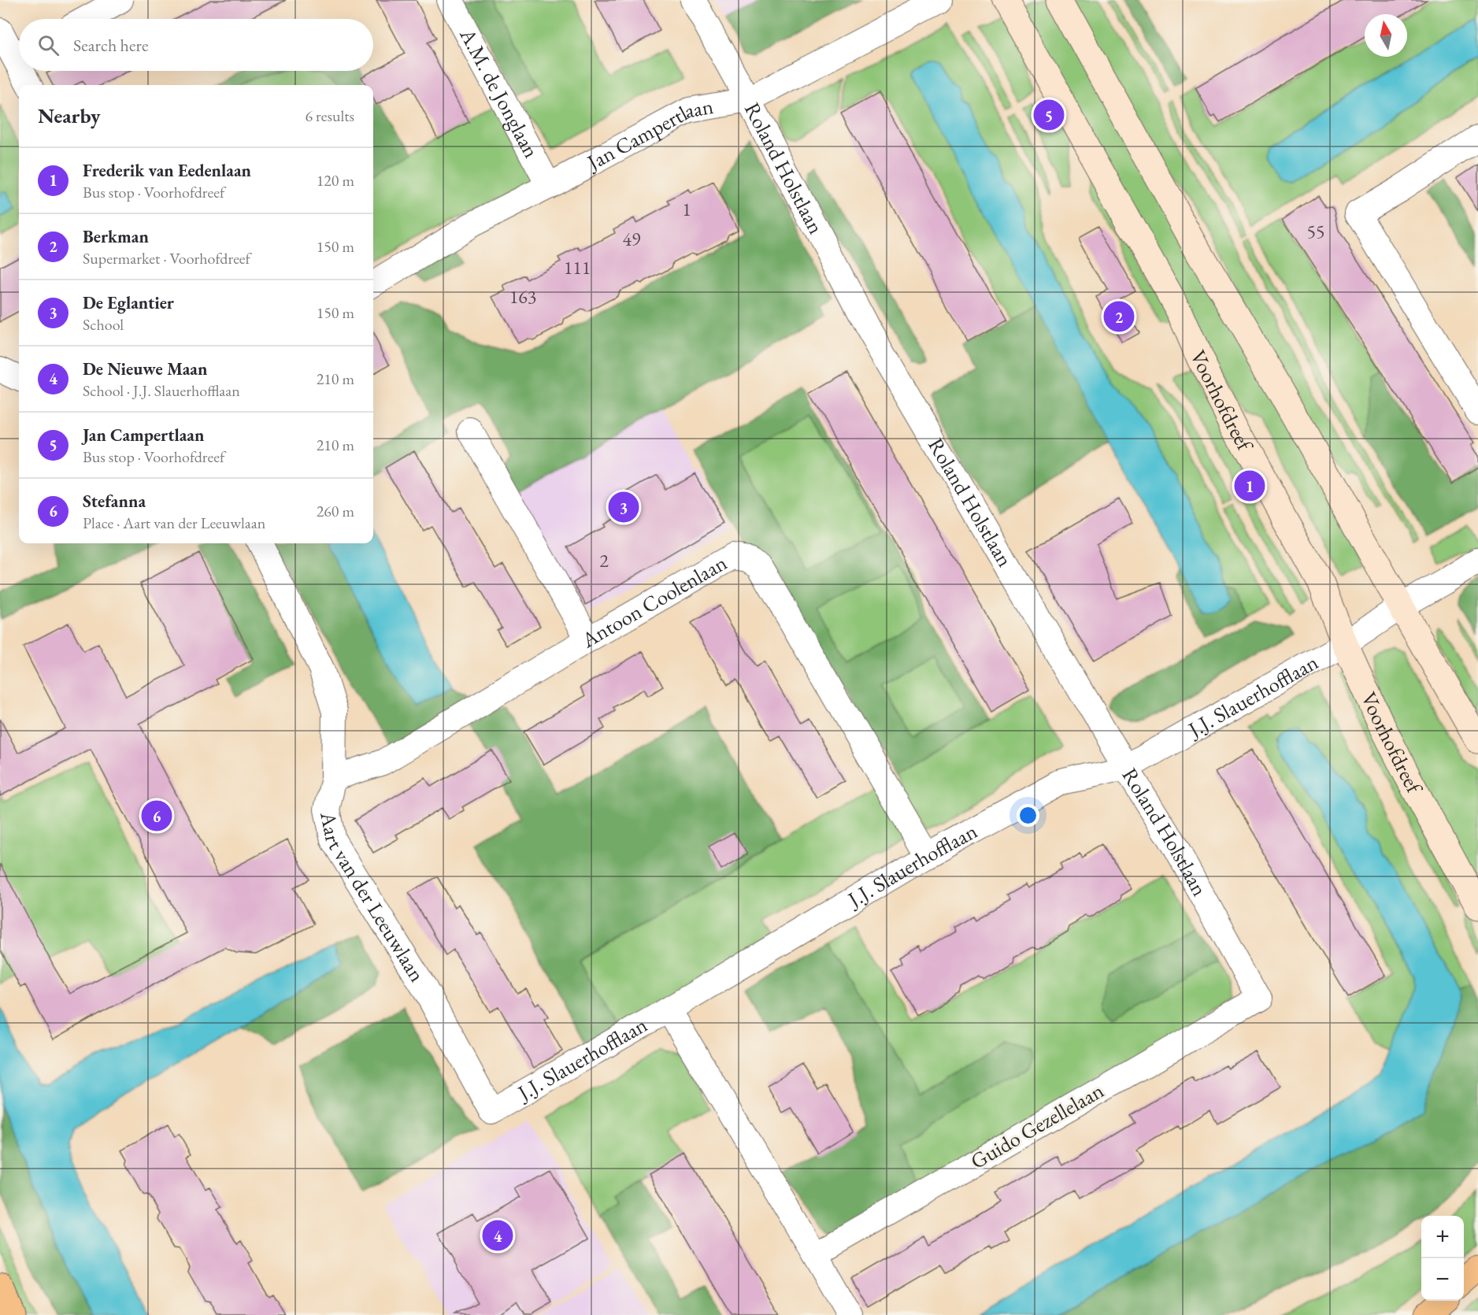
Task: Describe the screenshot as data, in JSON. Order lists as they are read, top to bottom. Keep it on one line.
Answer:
{"streets":{"street":["A.M. de Jonglaan","Jan Campertlaan","Roland Holstlaan","Voorhofdreef","Antoon Coolenlaan","J.J. Slauerhofflaan","Aart van der Leeuwlaan","Guido Gezellelaan"]},"crossings":[["A.M. de Jonglaan","Jan Campertlaan"],["Jan Campertlaan","Roland Holstlaan"],["Roland Holstlaan","J.J. Slauerhofflaan"],["Roland Holstlaan","Guido Gezellelaan"],["Voorhofdreef","J.J. Slauerhofflaan"],["Antoon Coolenlaan","J.J. Slauerhofflaan"],["Antoon Coolenlaan","Aart van der Leeuwlaan"],["J.J. Slauerhofflaan","Aart van der Leeuwlaan"]],"house_numbers":["1","55","49","111","163","2"],"north":"top","page":{"search":"Search here","heading":["Nearby","6 results"],"pins":["5","2","1","3","6","4"],"list":[{"mark":"1","name":"Frederik van Eedenlaan","note":"Bus stop · Voorhofdreef","value":"120 m"},{"mark":"2","name":"Berkman","note":"Supermarket · Voorhofdreef","value":"150 m"},{"mark":"3","name":"De Eglantier","note":"School","value":"150 m"},{"mark":"4","name":"De Nieuwe Maan","note":"School · J.J. Slauerhofflaan","value":"210 m"},{"mark":"5","name":"Jan Campertlaan","note":"Bus stop · Voorhofdreef","value":"210 m"},{"mark":"6","name":"Stefanna","note":"Place · Aart van der Leeuwlaan","value":"260 m"}],"map_buttons":["+","−"]}}
